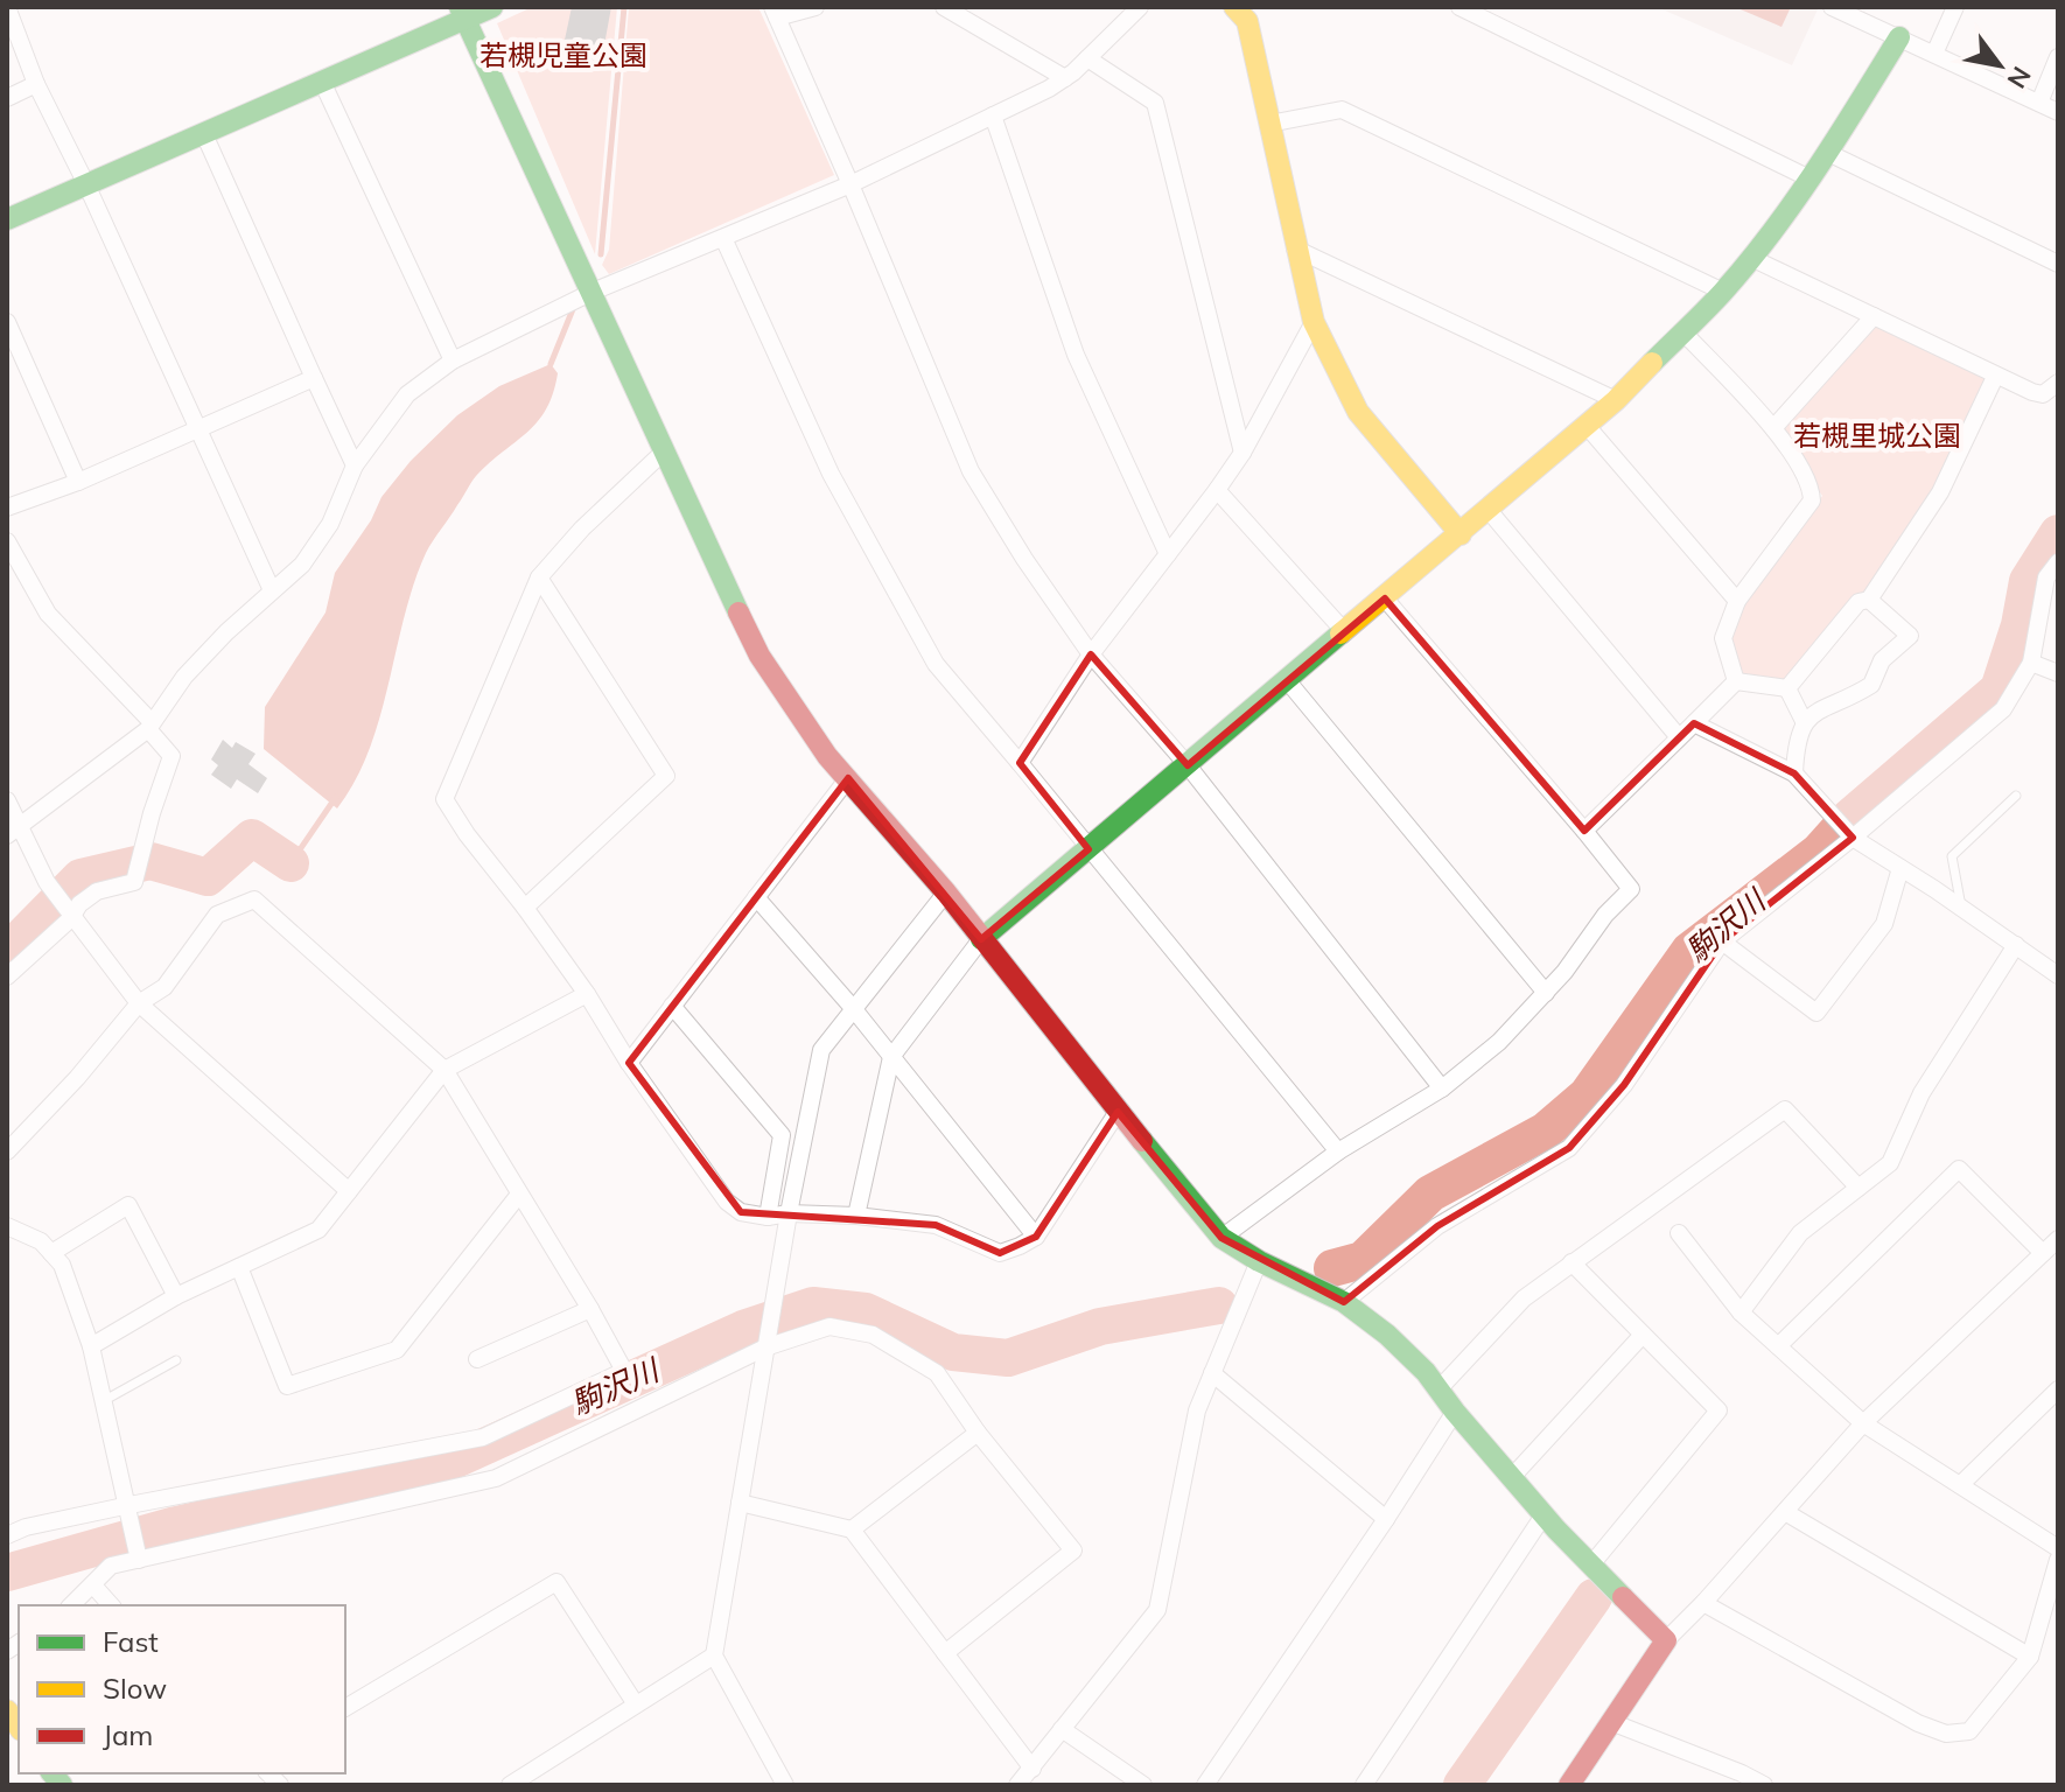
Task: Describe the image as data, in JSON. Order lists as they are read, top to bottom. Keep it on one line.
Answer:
{"water":["駒沢川"],"parks":["若槻児童公園","若槻里城公園"],"legend":["Fast","Slow","Jam"],"north":"bottom right"}
